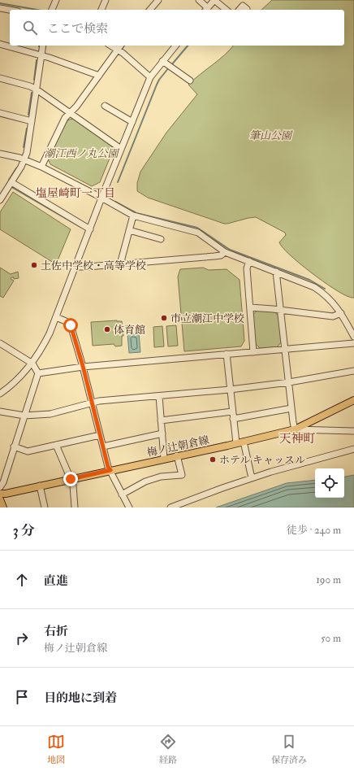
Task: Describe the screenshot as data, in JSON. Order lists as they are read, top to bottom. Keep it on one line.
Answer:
{"streets":{"main road":["梅ノ辻朝倉線"]},"districts":["塩屋崎町一丁目","天神町"],"parks":["筆山公園","潮江西ノ丸公園"],"places":["土佐中学校・高等学校","市立潮江中学校","体育館","ホテル キャッスル"],"page":{"search":"ここで検索","heading":["3 分","徒歩 · 240 m"],"list":[["直進","190 m"],["右折","梅ノ辻朝倉線","50 m"],"目的地に到着"],"nav":["地図","経路","保存済み"]}}
